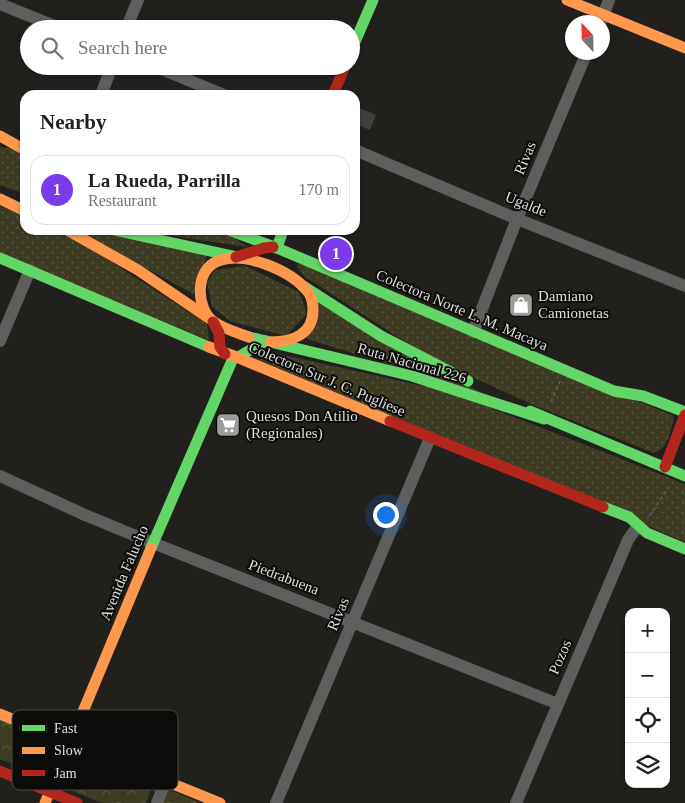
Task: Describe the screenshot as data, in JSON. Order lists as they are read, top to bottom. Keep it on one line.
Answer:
{"streets":{"main road":["Colectora Norte L. M. Macaya","Ruta Nacional 226","Colectora Sur J. C. Pugliese","Avenida Falucho"],"street":["Rivas","Ugalde","Piedrabuena","Pozos"]},"crossings":[["Rivas","Ugalde"],["Rivas","Colectora Norte L. M. Macaya"],["Rivas","Colectora Sur J. C. Pugliese"],["Rivas","Piedrabuena"],["Colectora Sur J. C. Pugliese","Avenida Falucho"],["Colectora Sur J. C. Pugliese","Pozos"],["Avenida Falucho","Piedrabuena"],["Piedrabuena","Pozos"]],"places":{"shop":["Damiano Camionetas"],"supermarket":["Quesos Don Atilio (Regionales)"]},"legend":["Fast","Slow","Jam"],"north":"top","page":{"search":"Search here","heading":"Nearby","list":[{"mark":"1","name":"La Rueda, Parrilla","note":"Restaurant","value":"170 m"}],"pins":"1","map_buttons":["+","−"]}}
